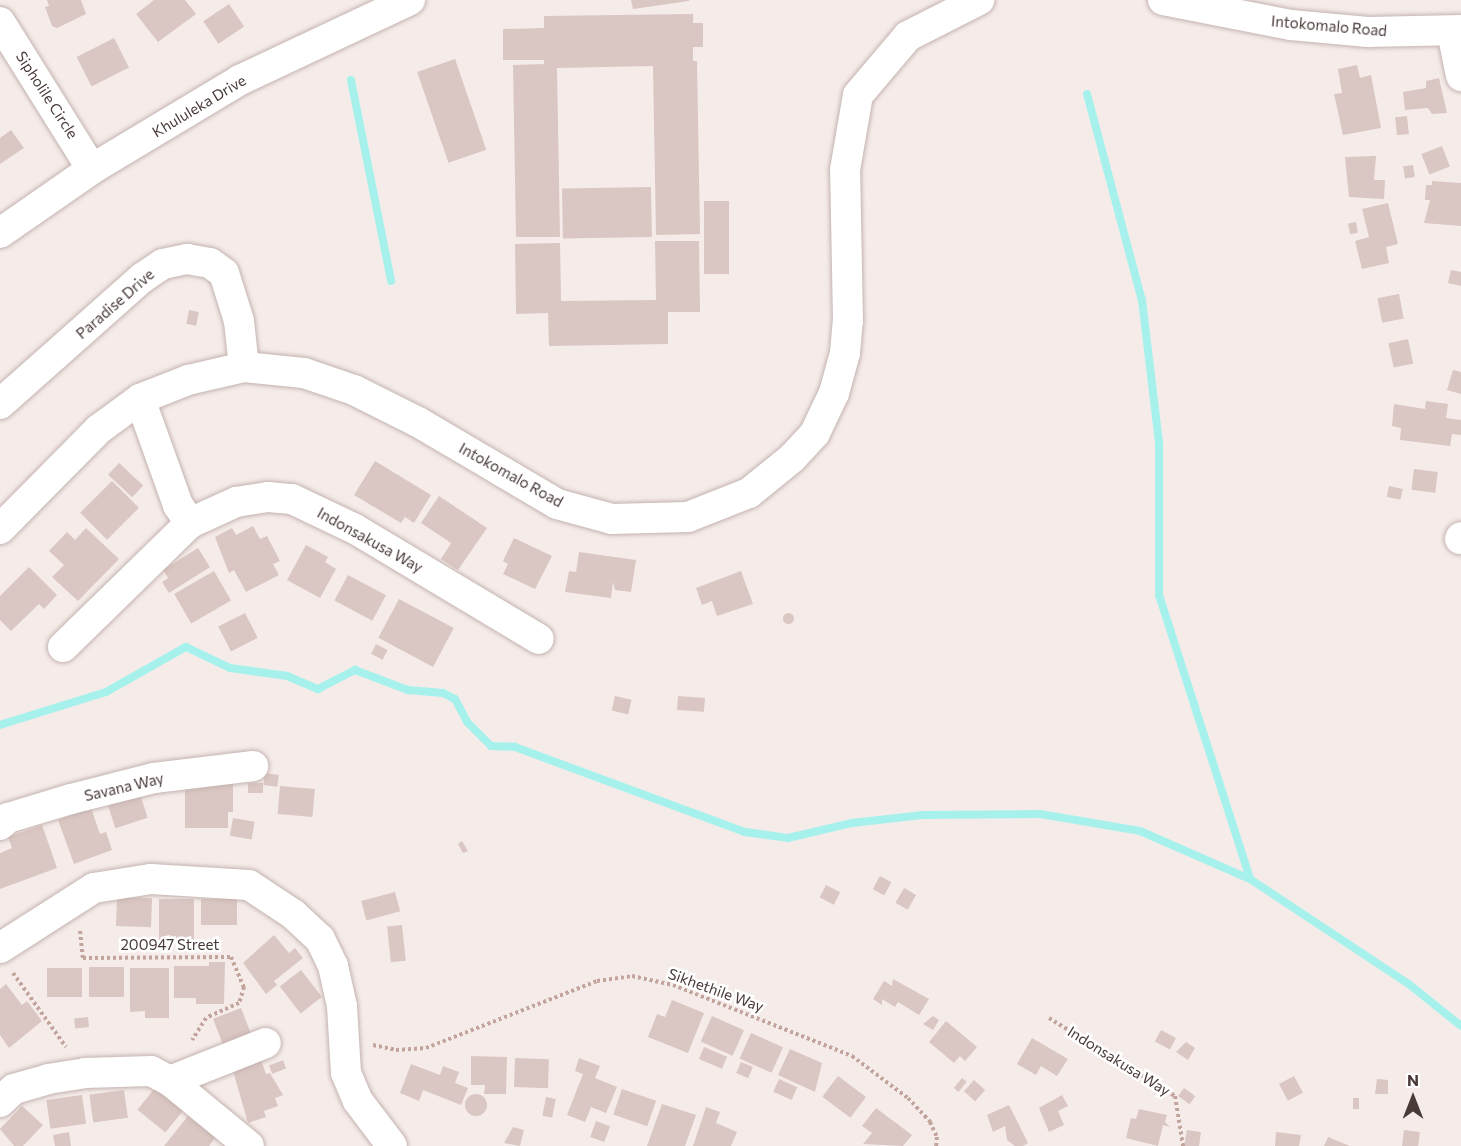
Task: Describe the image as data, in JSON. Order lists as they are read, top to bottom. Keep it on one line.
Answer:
{"streets":{"street":["Intokomalo Road","Sipholile Circle","Khululeka Drive","Paradise Drive","Indonsakusa Way","Savana Way"],"path":["200947 Street","Sikhethile Way"]},"crossings":[["Intokomalo Road","Paradise Drive"],["Sipholile Circle","Khululeka Drive"]],"north":"top"}
